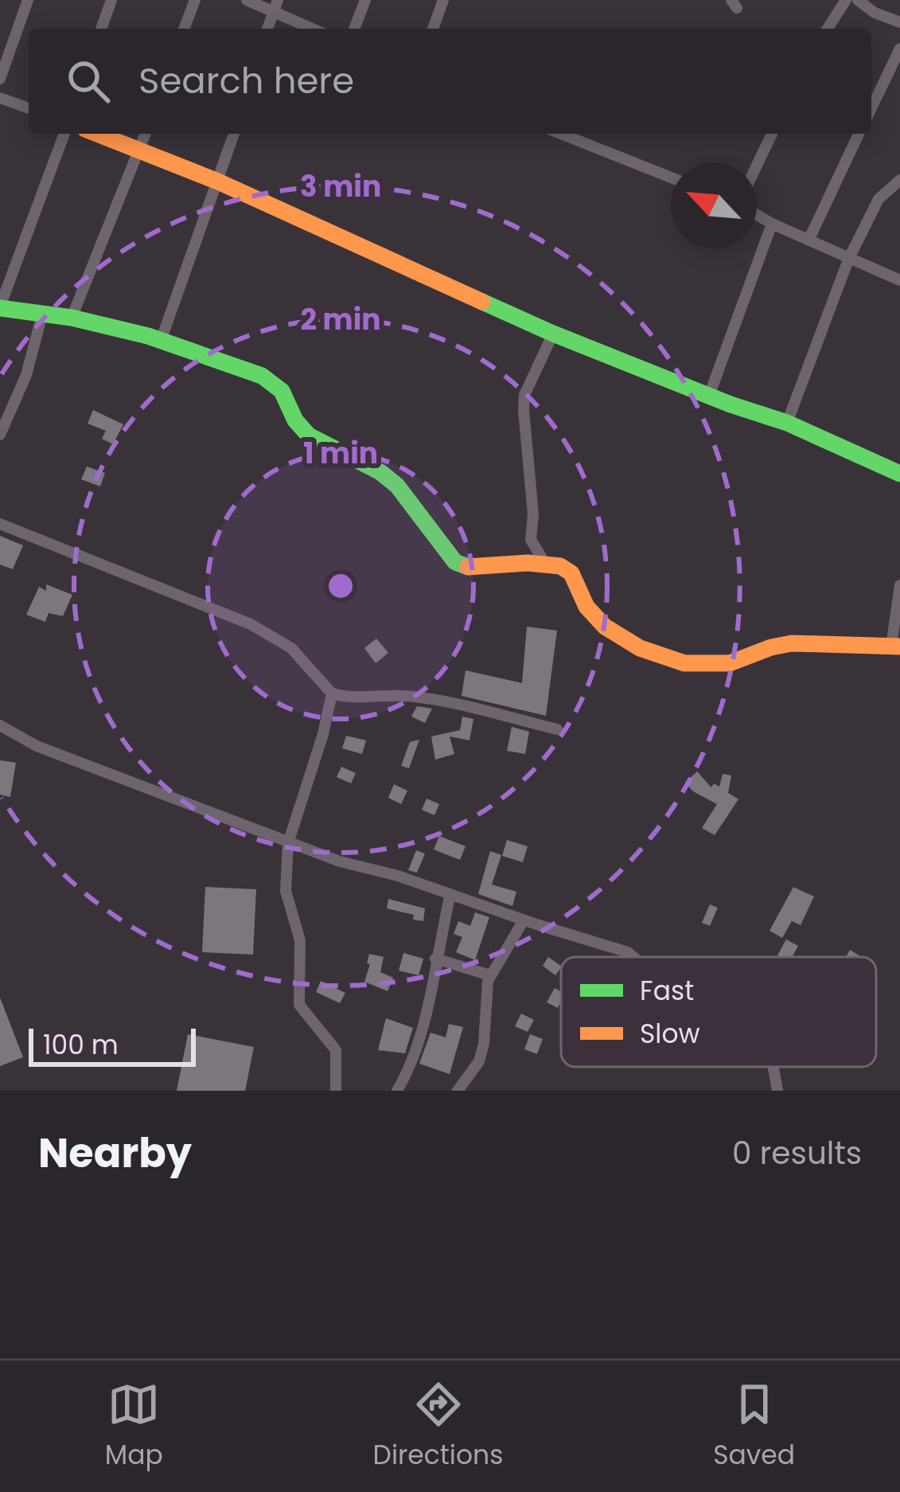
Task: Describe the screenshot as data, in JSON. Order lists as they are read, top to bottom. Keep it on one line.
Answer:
{"legend":["Fast","Slow"],"scale_bar":"100 m","north":"top left","page":{"search":"Search here","scale":"100 m","heading":["Nearby","0 results"],"nav":["Map","Directions","Saved"]},"rings":["3 min","2 min","1 min"]}
